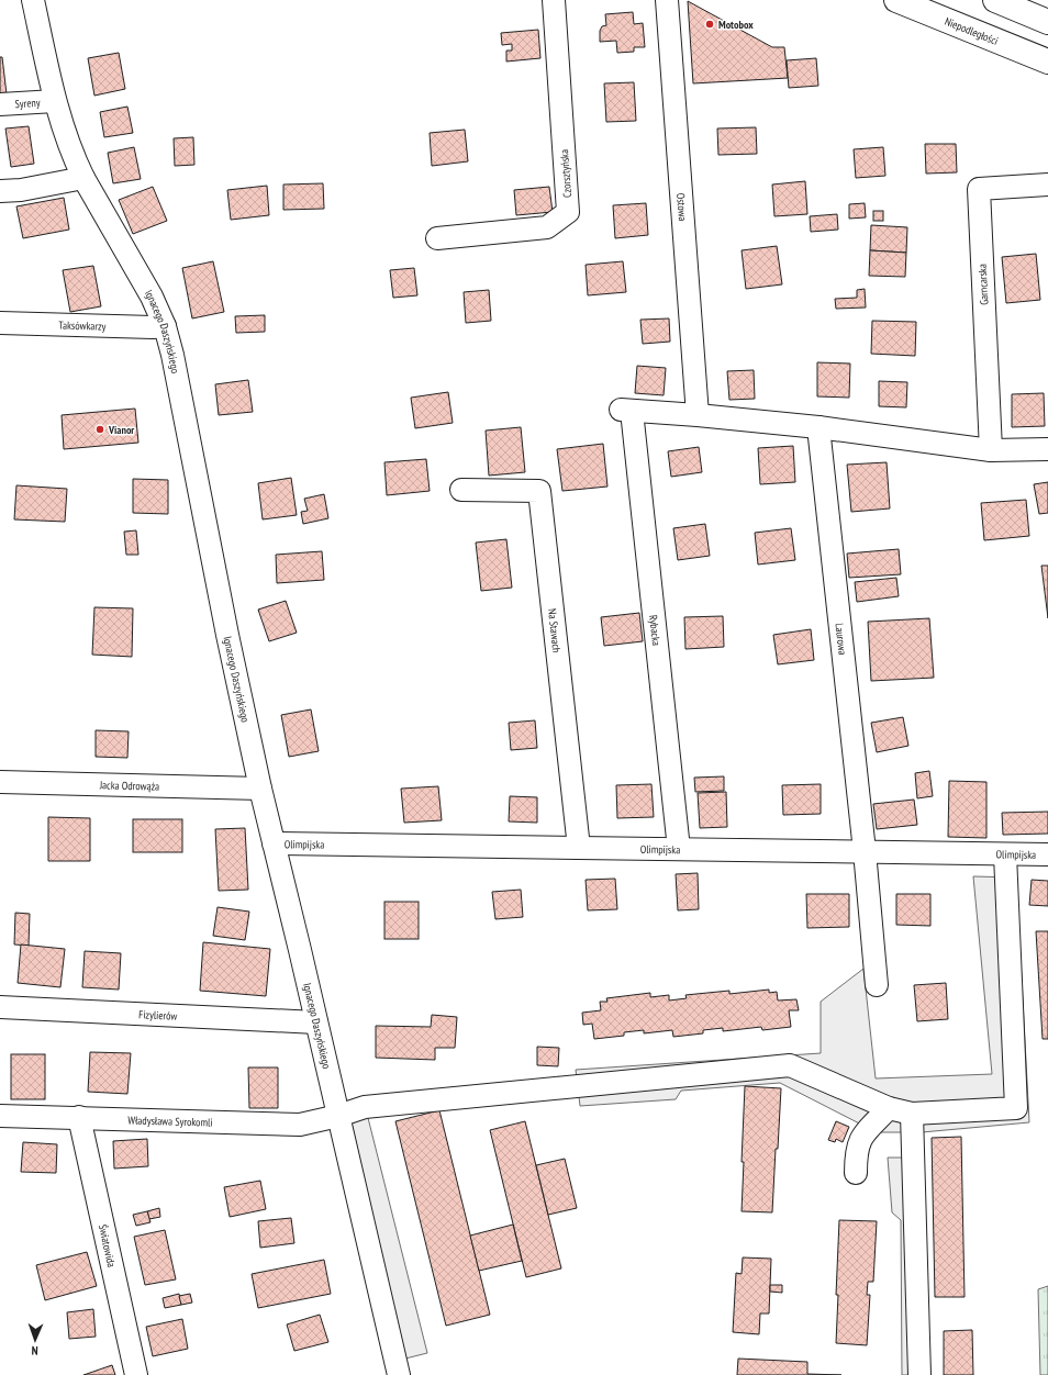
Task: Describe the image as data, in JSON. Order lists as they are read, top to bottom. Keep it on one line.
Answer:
{"streets":{"highway":["Niepodległości"],"street":["Syreny","Czorsztyńska","Ostowa","Garncarska","Taksówkarzy","Ignacego Daszyńskiego","Rybacka","Na Stawach","Laurowa","Jacka Odrowąża","Olimpijska","Fizylierów","Władysława Syrokomli","Światowida"]},"crossings":[["Syreny","Ignacego Daszyńskiego"],["Ostowa","Rybacka"],["Taksówkarzy","Ignacego Daszyńskiego"],["Ignacego Daszyńskiego","Jacka Odrowąża"],["Ignacego Daszyńskiego","Olimpijska"],["Ignacego Daszyńskiego","Fizylierów"],["Ignacego Daszyńskiego","Władysława Syrokomli"],["Rybacka","Olimpijska"],["Na Stawach","Olimpijska"],["Laurowa","Olimpijska"],["Olimpijska","Władysława Syrokomli"],["Władysława Syrokomli","Światowida"]],"places":["Motobox","Vianor"],"north":"bottom"}
